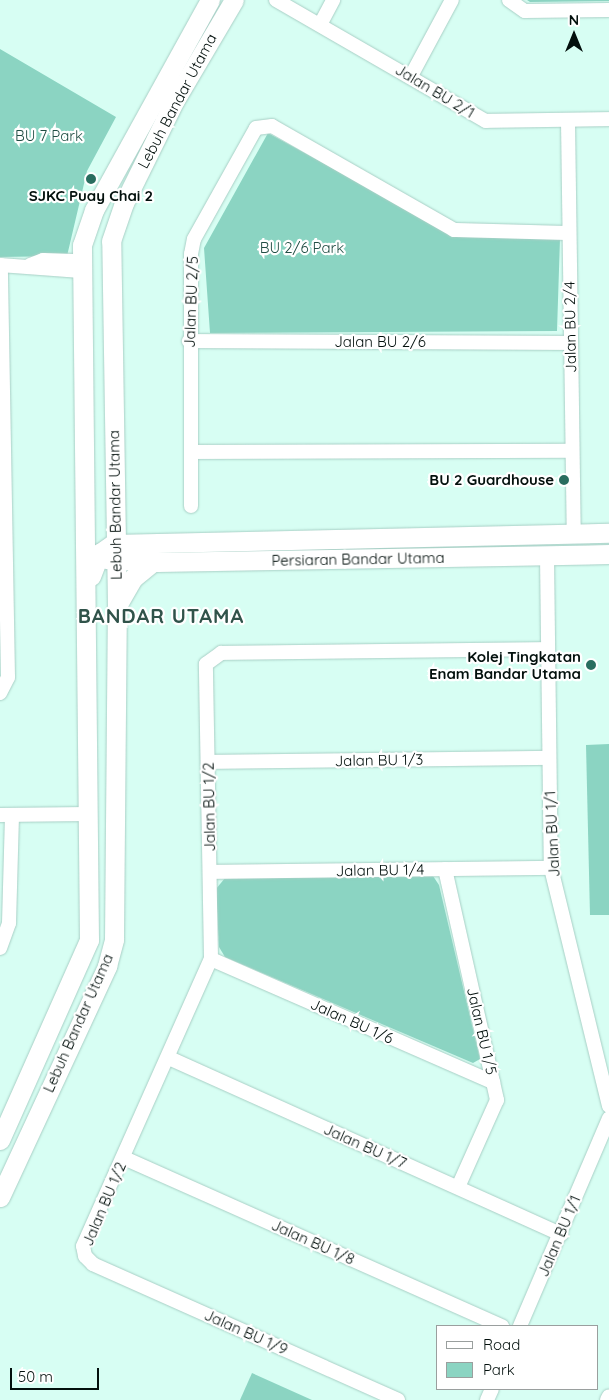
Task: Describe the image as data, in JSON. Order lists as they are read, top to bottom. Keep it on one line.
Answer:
{"streets":{"main road":["Lebuh Bandar Utama","Persiaran Bandar Utama"],"street":["Jalan BU 2/1","Jalan BU 2/5","Jalan BU 2/4","Jalan BU 2/6","Jalan BU 1/3","Jalan BU 1/2","Jalan BU 1/1","Jalan BU 1/4","Jalan BU 1/6","Jalan BU 1/5","Jalan BU 1/7","Jalan BU 1/8","Jalan BU 1/9"]},"crossings":[["Jalan BU 2/1","Jalan BU 2/4"],["Lebuh Bandar Utama","Persiaran Bandar Utama"],["Jalan BU 2/5","Jalan BU 2/4"],["Jalan BU 2/5","Jalan BU 2/6"],["Jalan BU 2/4","Jalan BU 2/6"],["Jalan BU 2/4","Persiaran Bandar Utama"],["Persiaran Bandar Utama","Jalan BU 1/1"],["Jalan BU 1/3","Jalan BU 1/2"],["Jalan BU 1/3","Jalan BU 1/1"],["Jalan BU 1/2","Jalan BU 1/1"],["Jalan BU 1/2","Jalan BU 1/4"],["Jalan BU 1/2","Jalan BU 1/6"],["Jalan BU 1/2","Jalan BU 1/7"],["Jalan BU 1/2","Jalan BU 1/8"],["Jalan BU 1/2","Jalan BU 1/9"],["Jalan BU 1/1","Jalan BU 1/4"],["Jalan BU 1/1","Jalan BU 1/7"],["Jalan BU 1/4","Jalan BU 1/5"],["Jalan BU 1/6","Jalan BU 1/5"],["Jalan BU 1/5","Jalan BU 1/7"]],"districts":["BANDAR UTAMA"],"parks":["BU 7 Park","BU 2/6 Park"],"places":["SJKC Puay Chai 2","BU 2 Guardhouse","Kolej Tingkatan Enam Bandar Utama"],"legend":["Road","Park"],"scale_bar":"50 m","north":"top"}
